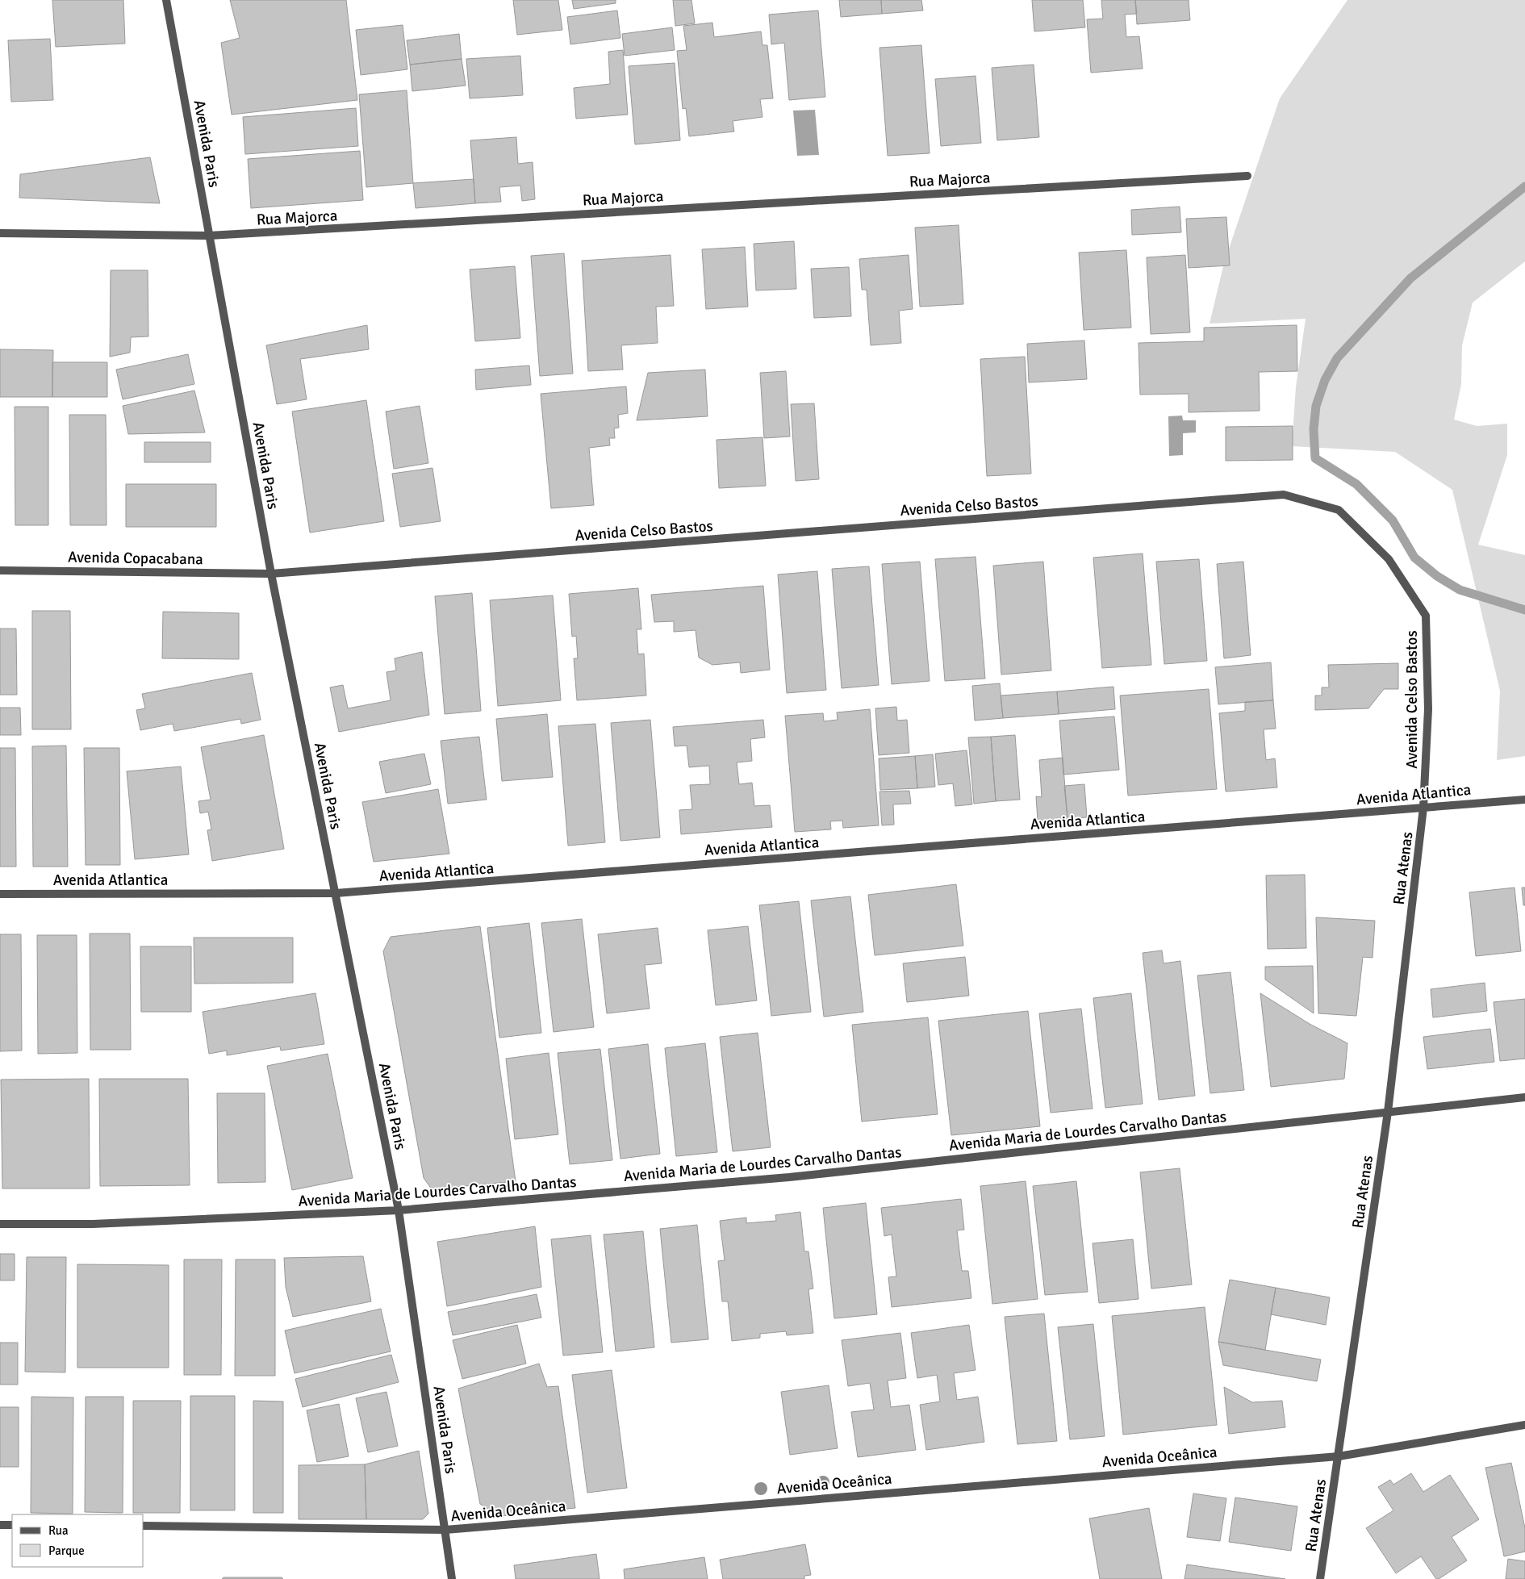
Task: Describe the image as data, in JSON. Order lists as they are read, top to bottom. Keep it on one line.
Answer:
{"streets":{"street":["Avenida Paris","Rua Majorca","Avenida Celso Bastos","Avenida Copacabana","Avenida Atlantica","Rua Atenas","Avenida Maria de Lourdes Carvalho Dantas","Avenida Oceânica"]},"crossings":[["Avenida Paris","Rua Majorca"],["Avenida Paris","Avenida Celso Bastos"],["Avenida Paris","Avenida Copacabana"],["Avenida Paris","Avenida Atlantica"],["Avenida Paris","Avenida Maria de Lourdes Carvalho Dantas"],["Avenida Paris","Avenida Oceânica"],["Avenida Celso Bastos","Avenida Copacabana"],["Avenida Celso Bastos","Avenida Atlantica"],["Avenida Celso Bastos","Rua Atenas"],["Avenida Atlantica","Rua Atenas"],["Rua Atenas","Avenida Maria de Lourdes Carvalho Dantas"],["Rua Atenas","Avenida Oceânica"]],"legend":["Rua","Parque"]}
